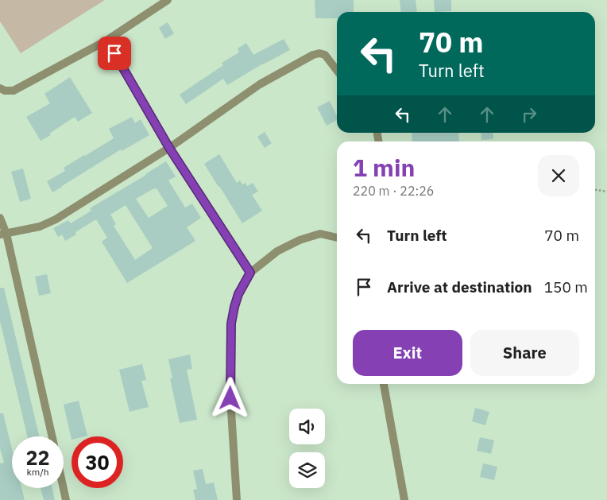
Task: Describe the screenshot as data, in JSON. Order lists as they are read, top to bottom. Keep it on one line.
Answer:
{"page":{"turn":["70 m","Turn left"],"heading":["1 min","220 m · 22:26"],"list":[{"name":"Turn left","value":"70 m"},{"name":"Arrive at destination","value":"150 m"}],"buttons":["Exit","Share"],"speed":"22 km/h","limit":"30"}}
